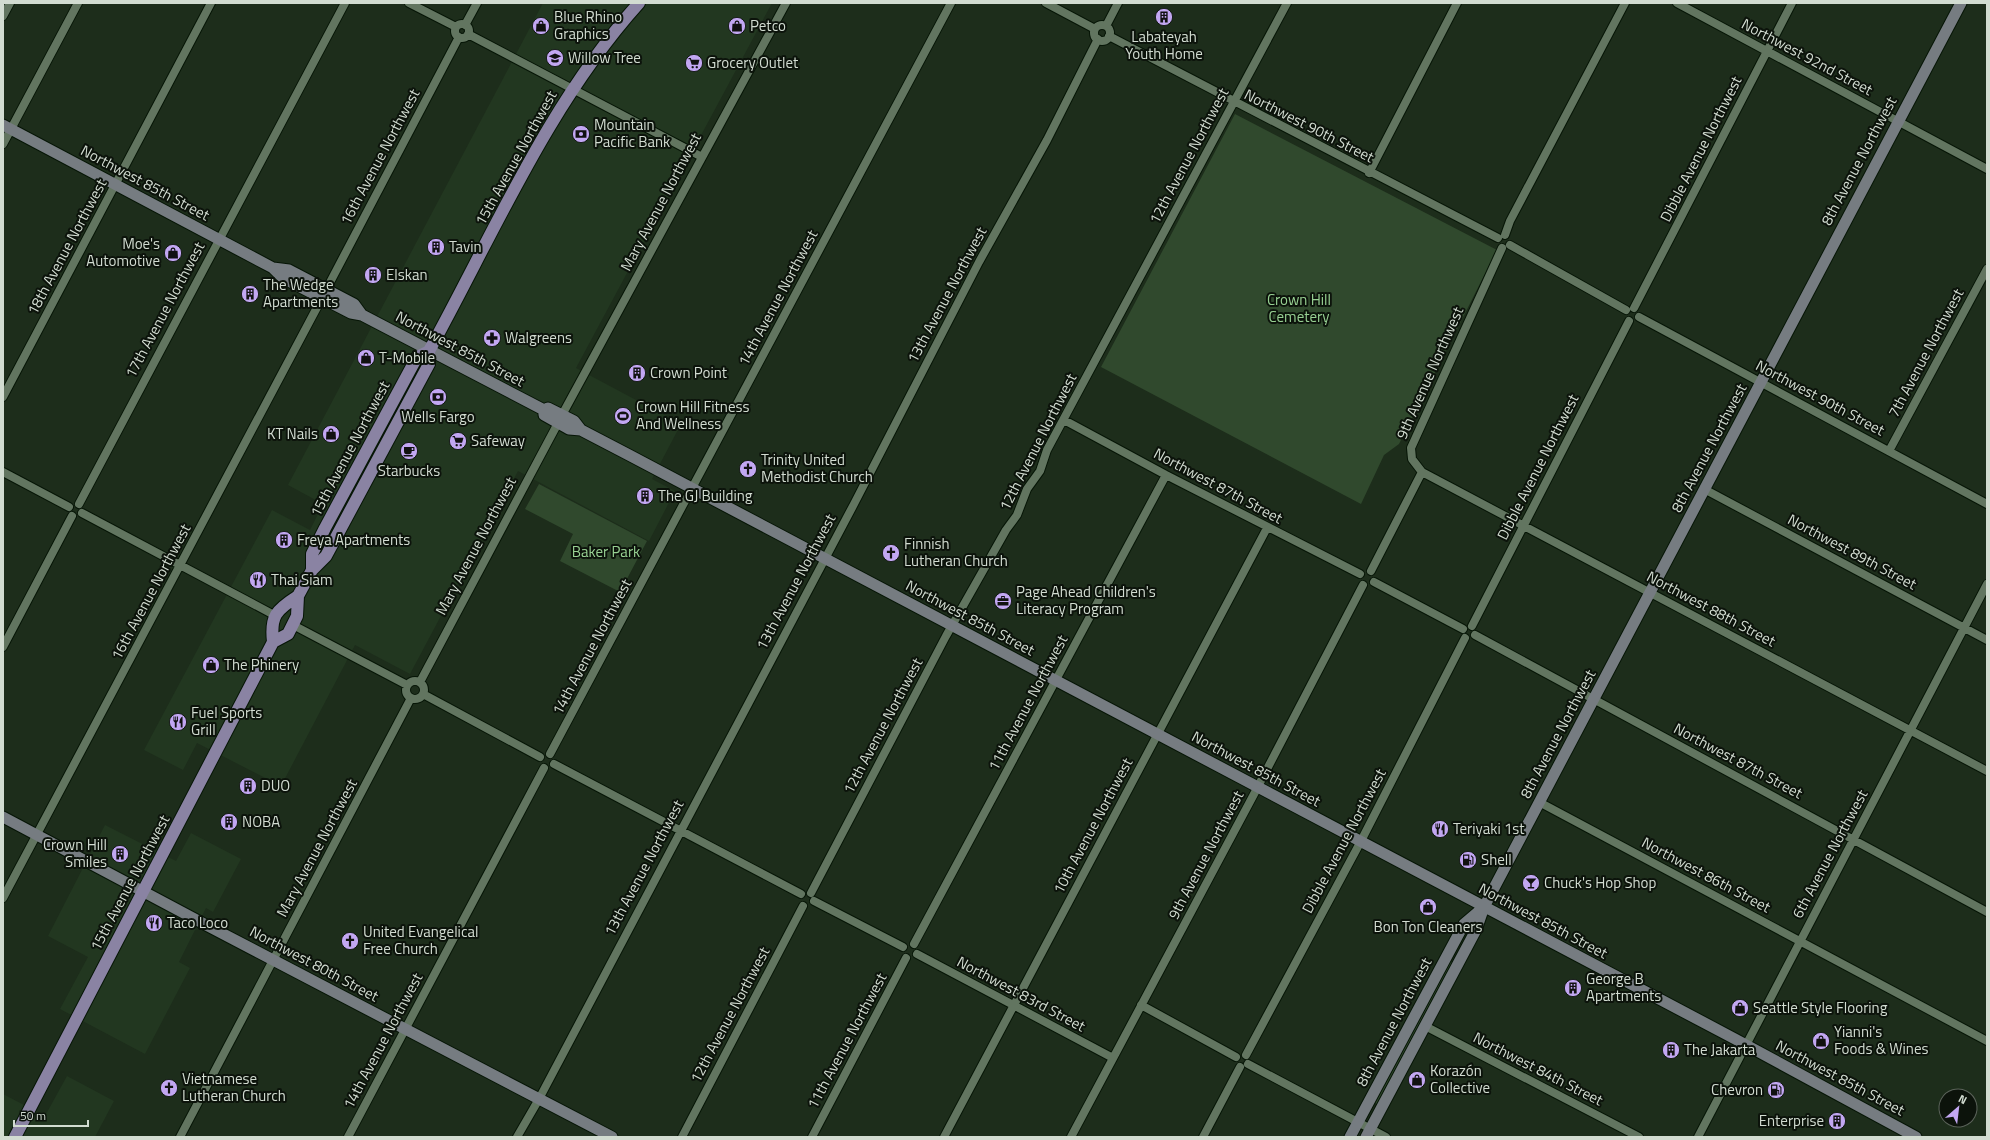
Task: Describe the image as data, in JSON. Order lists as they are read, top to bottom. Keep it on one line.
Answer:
{"streets":{"main road":["15th Avenue Northwest","8th Avenue Northwest","Northwest 85th Street","Northwest 80th Street"],"street":["Northwest 92nd Street","Northwest 90th Street","Dibble Avenue Northwest","12th Avenue Northwest","16th Avenue Northwest","Mary Avenue Northwest","18th Avenue Northwest","13th Avenue Northwest","14th Avenue Northwest","17th Avenue Northwest","7th Avenue Northwest","9th Avenue Northwest","Northwest 87th Street","Northwest 89th Street","Northwest 88th Street","11th Avenue Northwest","10th Avenue Northwest","6th Avenue Northwest","Northwest 86th Street","Northwest 83rd Street","Northwest 84th Street"]},"crossings":[["Northwest 92nd Street","Dibble Avenue Northwest"],["Northwest 92nd Street","8th Avenue Northwest"],["Northwest 90th Street","Dibble Avenue Northwest"],["Northwest 90th Street","12th Avenue Northwest"],["Northwest 90th Street","8th Avenue Northwest"],["Northwest 90th Street","13th Avenue Northwest"],["Northwest 90th Street","7th Avenue Northwest"],["Dibble Avenue Northwest","Northwest 85th Street"],["Dibble Avenue Northwest","Northwest 87th Street"],["Dibble Avenue Northwest","Northwest 88th Street"],["12th Avenue Northwest","Northwest 85th Street"],["12th Avenue Northwest","Northwest 87th Street"],["16th Avenue Northwest","Northwest 85th Street"],["16th Avenue Northwest","Northwest 80th Street"],["15th Avenue Northwest","Northwest 85th Street"],["15th Avenue Northwest","Northwest 80th Street"],["8th Avenue Northwest","Northwest 85th Street"],["8th Avenue Northwest","Northwest 87th Street"],["8th Avenue Northwest","Northwest 89th Street"],["8th Avenue Northwest","Northwest 88th Street"],["8th Avenue Northwest","Northwest 86th Street"],["8th Avenue Northwest","Northwest 84th Street"],["Northwest 85th Street","Mary Avenue Northwest"],["Northwest 85th Street","18th Avenue Northwest"],["Northwest 85th Street","13th Avenue Northwest"],["Northwest 85th Street","14th Avenue Northwest"],["Northwest 85th Street","17th Avenue Northwest"],["Northwest 85th Street","9th Avenue Northwest"],["Northwest 85th Street","11th Avenue Northwest"],["Northwest 85th Street","10th Avenue Northwest"],["Northwest 85th Street","6th Avenue Northwest"],["Mary Avenue Northwest","Northwest 80th Street"],["13th Avenue Northwest","Northwest 80th Street"],["14th Avenue Northwest","Northwest 80th Street"],["9th Avenue Northwest","Northwest 87th Street"],["9th Avenue Northwest","Northwest 88th Street"],["9th Avenue Northwest","Northwest 83rd Street"],["Northwest 87th Street","11th Avenue Northwest"],["Northwest 87th Street","10th Avenue Northwest"],["Northwest 87th Street","6th Avenue Northwest"],["Northwest 89th Street","6th Avenue Northwest"],["Northwest 88th Street","6th Avenue Northwest"],["11th Avenue Northwest","Northwest 83rd Street"],["10th Avenue Northwest","Northwest 83rd Street"],["6th Avenue Northwest","Northwest 86th Street"]],"parks":["Crown Hill Cemetery","Baker Park"],"places":{"building":["Labateyah Youth Home","Tavin","Elskan","The Wedge Apartments","Crown Point","The GJ Building","Freya Apartments","DUO","NOBA","Crown Hill Smiles","George B Apartments","The Jakarta","Enterprise"],"shop":["Blue Rhino Graphics","Petco","Moe's Automotive","T-Mobile","KT Nails","The Phinery","Bon Ton Cleaners","Seattle Style Flooring","Yianni's Foods & Wines","Korazón Collective"],"school or university":["Willow Tree"],"supermarket":["Grocery Outlet","Safeway"],"bank":["Mountain Pacific Bank","Wells Fargo"],"pharmacy":["Walgreens"],"sports":["Crown Hill Fitness And Wellness"],"cafe":["Starbucks"],"church":["Trinity United Methodist Church","Finnish Lutheran Church","United Evangelical Free Church","Vietnamese Lutheran Church"],"restaurant":["Thai Siam","Fuel Sports Grill","Teriyaki 1st","Taco Loco"],"office":["Page Ahead Children's Literacy Program"],"fuel station":["Shell","Chevron"],"bar":["Chuck's Hop Shop"]},"scale_bar":"50 m","north":"top right"}
